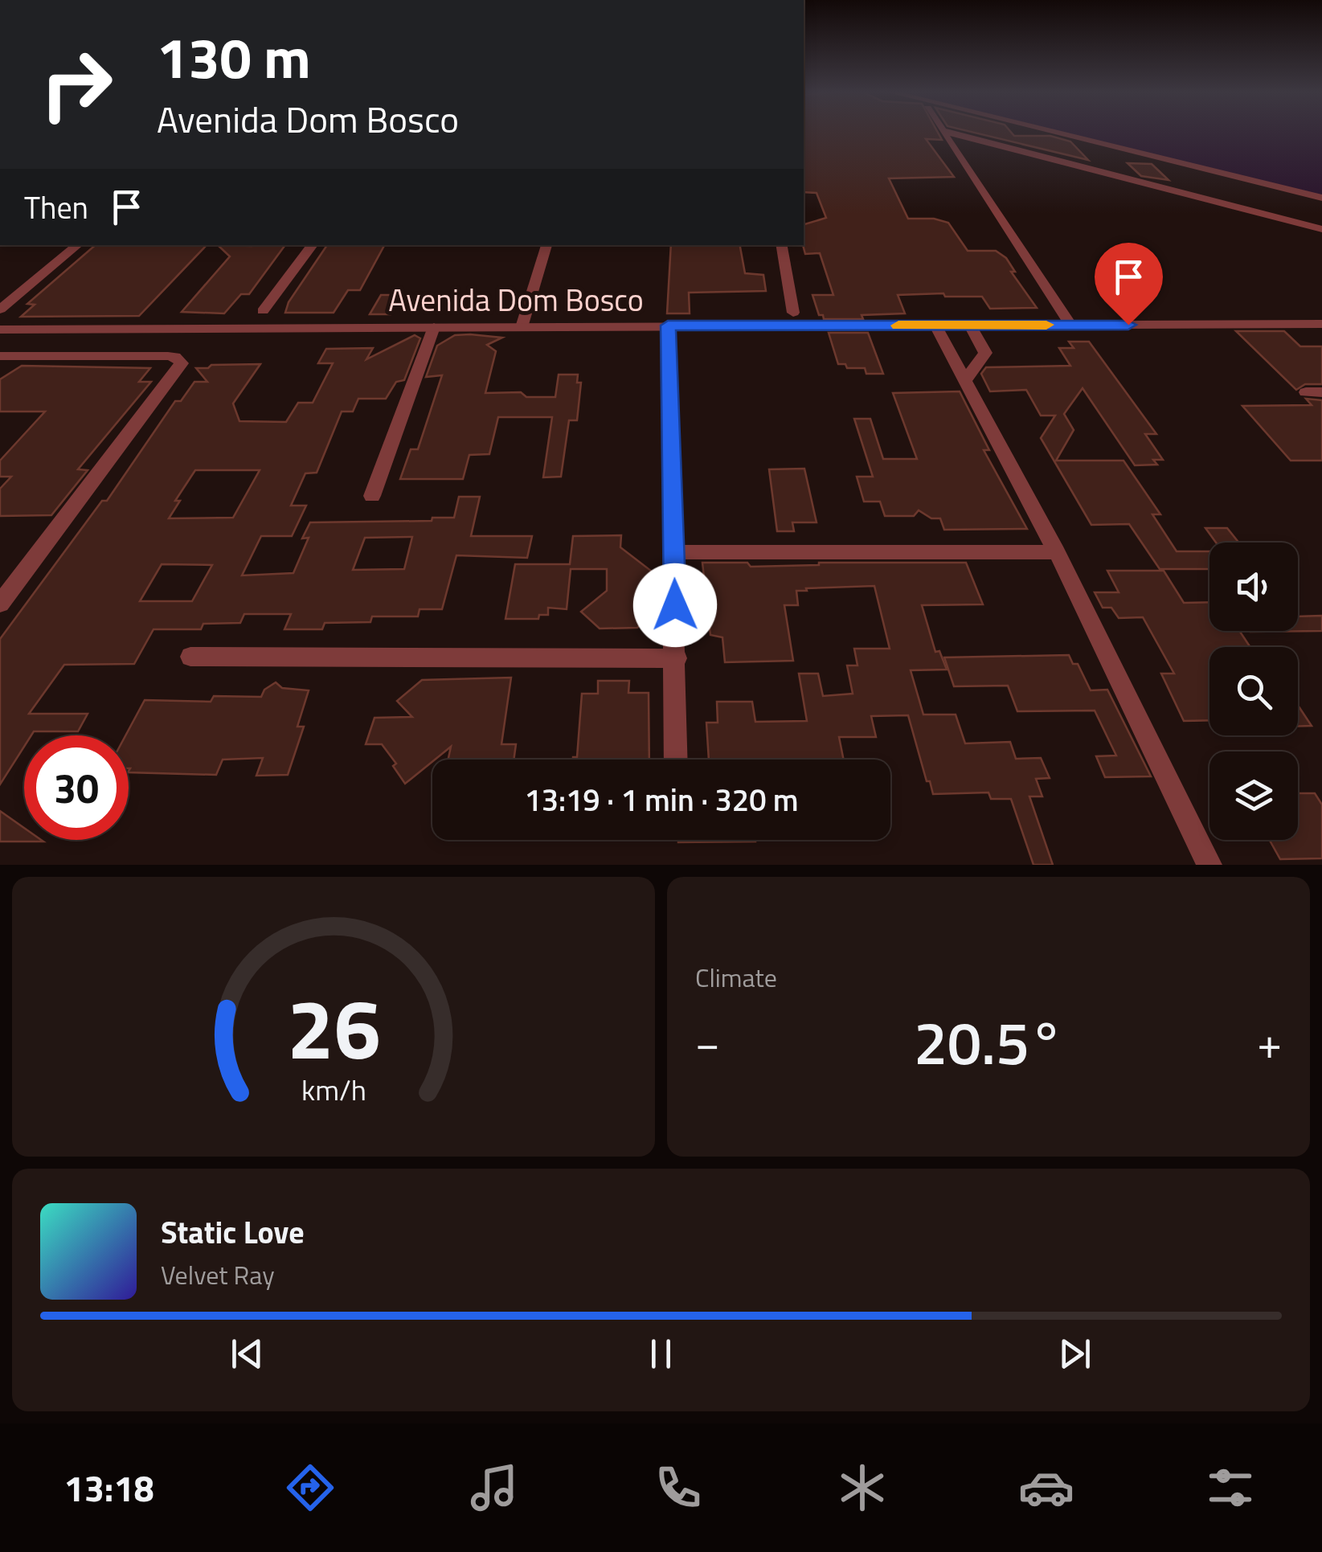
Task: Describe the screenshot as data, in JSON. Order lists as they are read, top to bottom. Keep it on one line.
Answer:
{"streets":{"street":["Avenida Dom Bosco"]},"page":{"turn":["130 m","Avenida Dom Bosco"],"then":"Then","limit":"30","trip":"13:19 · 1 min · 320 m","tile":"Climate","heat":["−","20.5°","+"],"song":["Static Love","Velvet Ray"],"tabs":"13:18","gauge":["26","km/h"]}}
